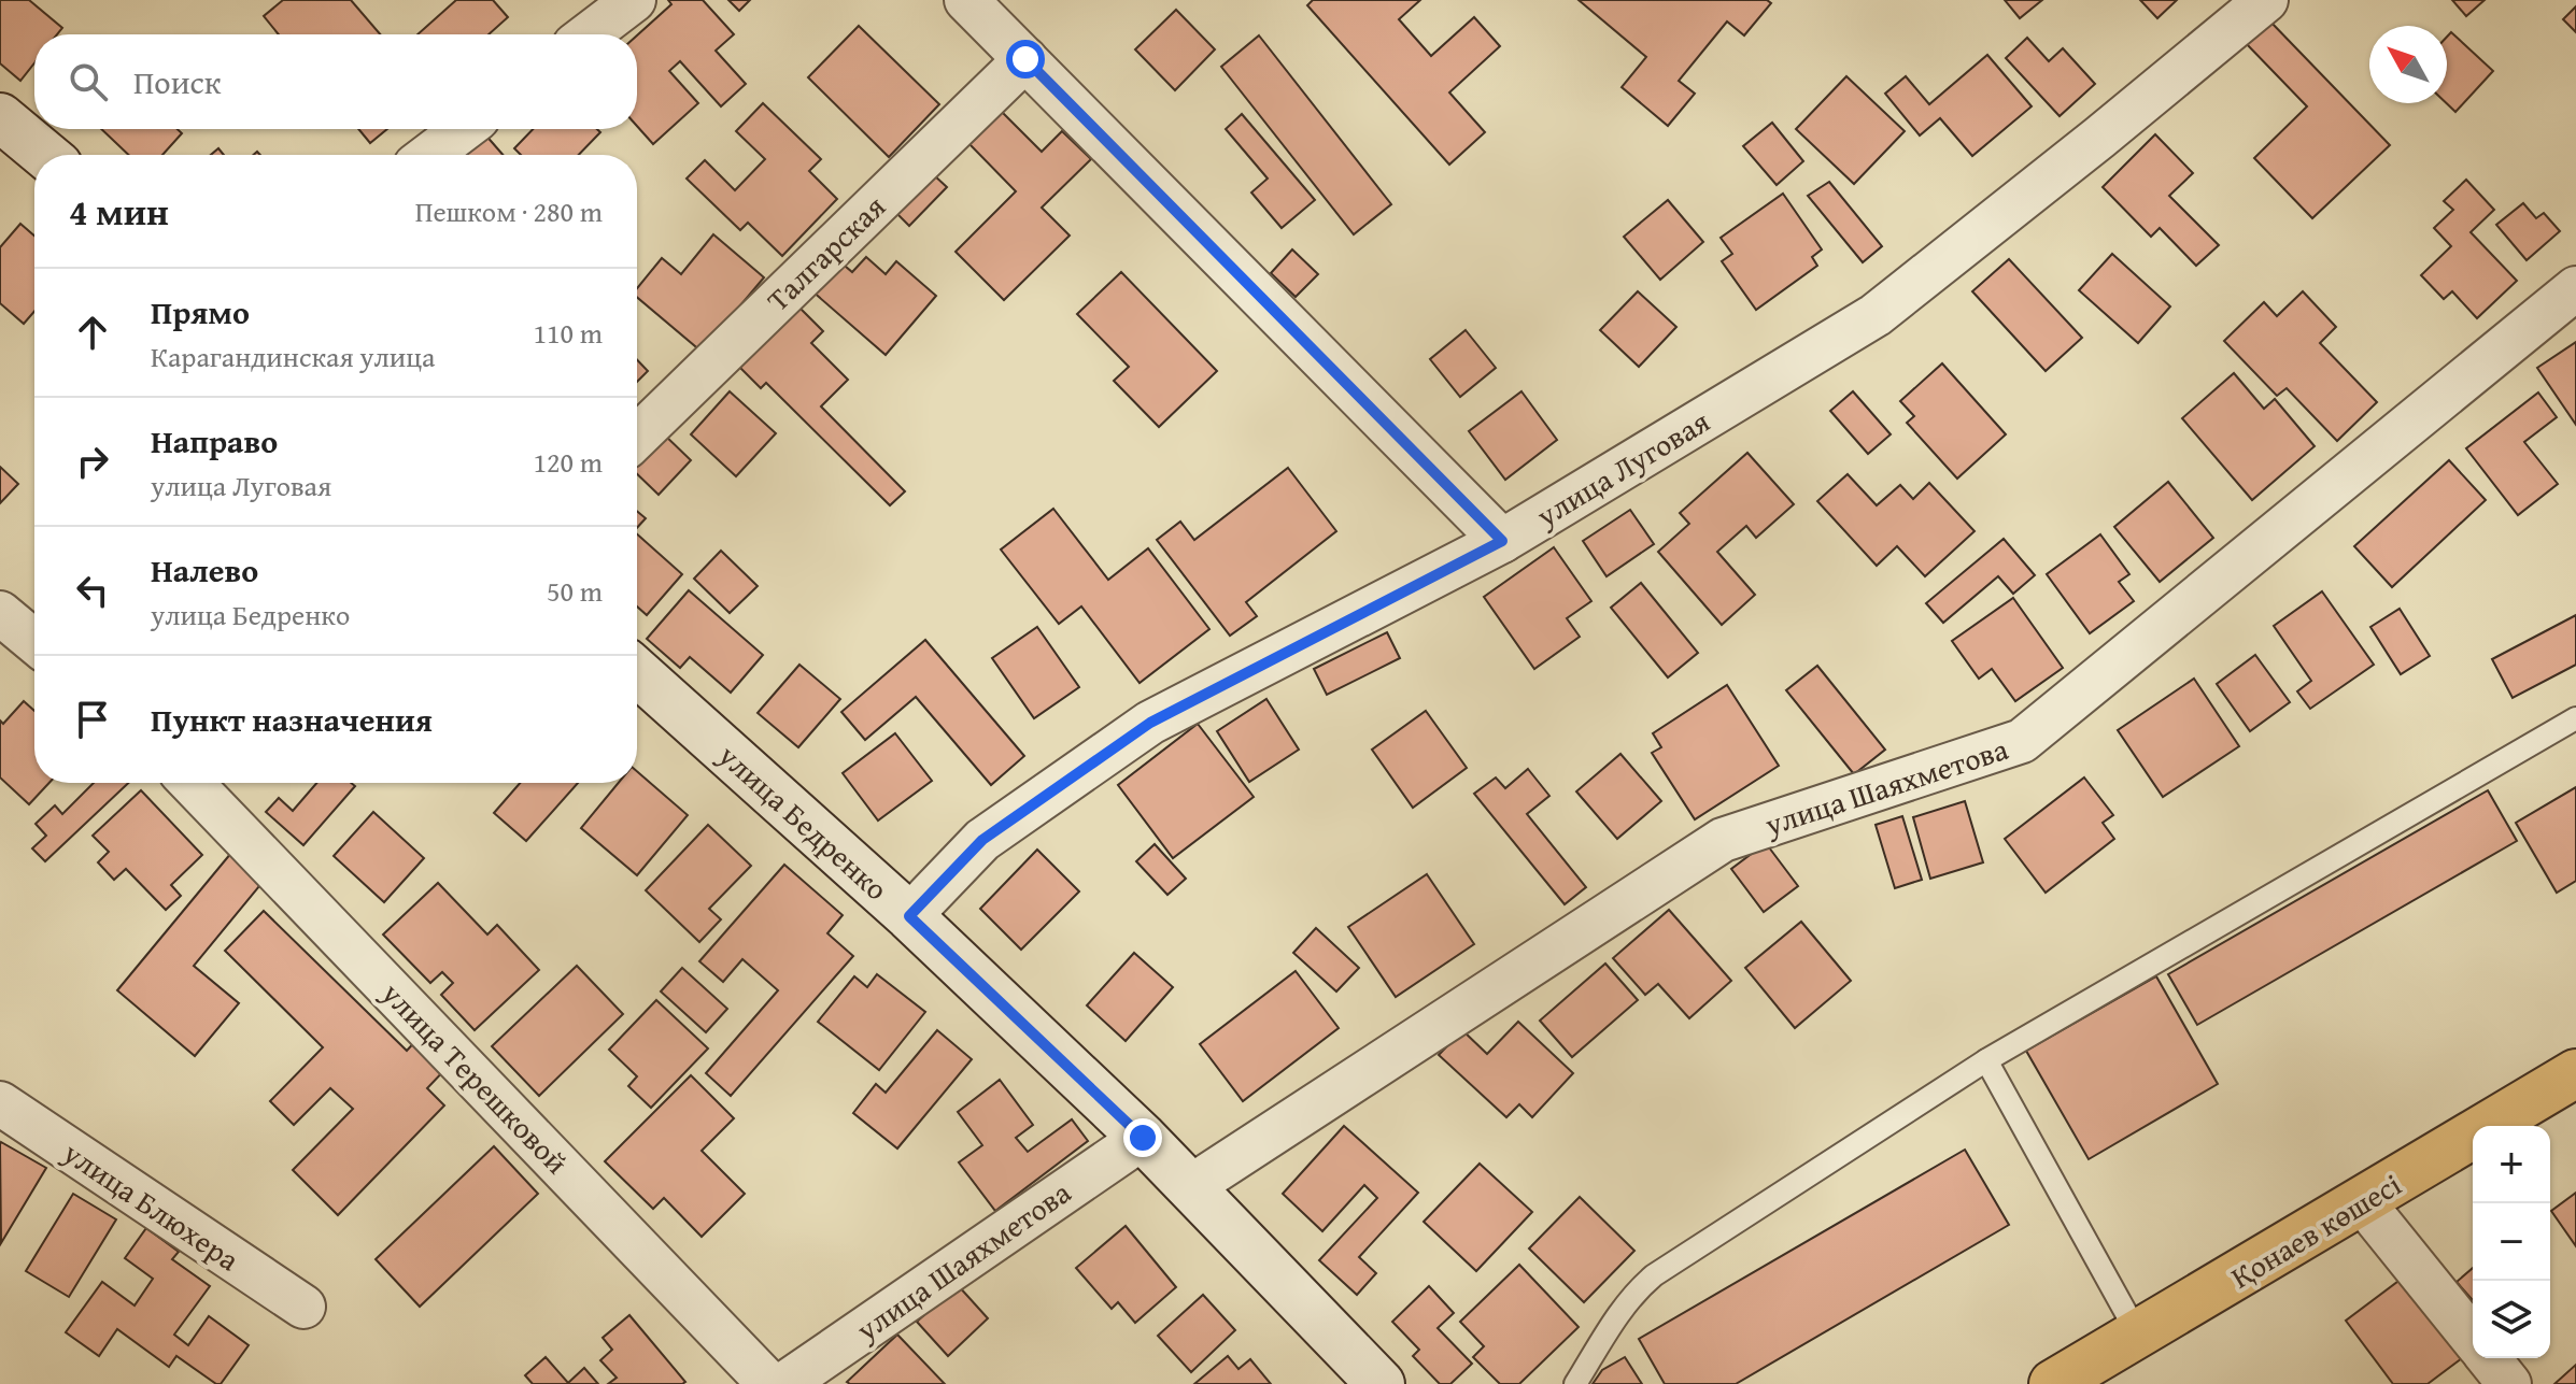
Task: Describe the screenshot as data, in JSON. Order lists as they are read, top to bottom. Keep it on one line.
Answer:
{"streets":{"main road":["Қонаев көшесі"],"street":["Талгарская","улица Луговая","улица Шаяхметова","улица Бедренко","улица Терешковой","улица Блюхера"]},"crossings":[["улица Луговая","улица Бедренко"],["улица Шаяхметова","улица Бедренко"]],"north":"top left","page":{"search":"Поиск","heading":["4 мин","Пешком · 280 m"],"list":[["Прямо","Карагандинская улица","110 m"],["Направо","улица Луговая","120 m"],["Налево","улица Бедренко","50 m"],"Пункт назначения"],"map_buttons":["+","−"]}}
